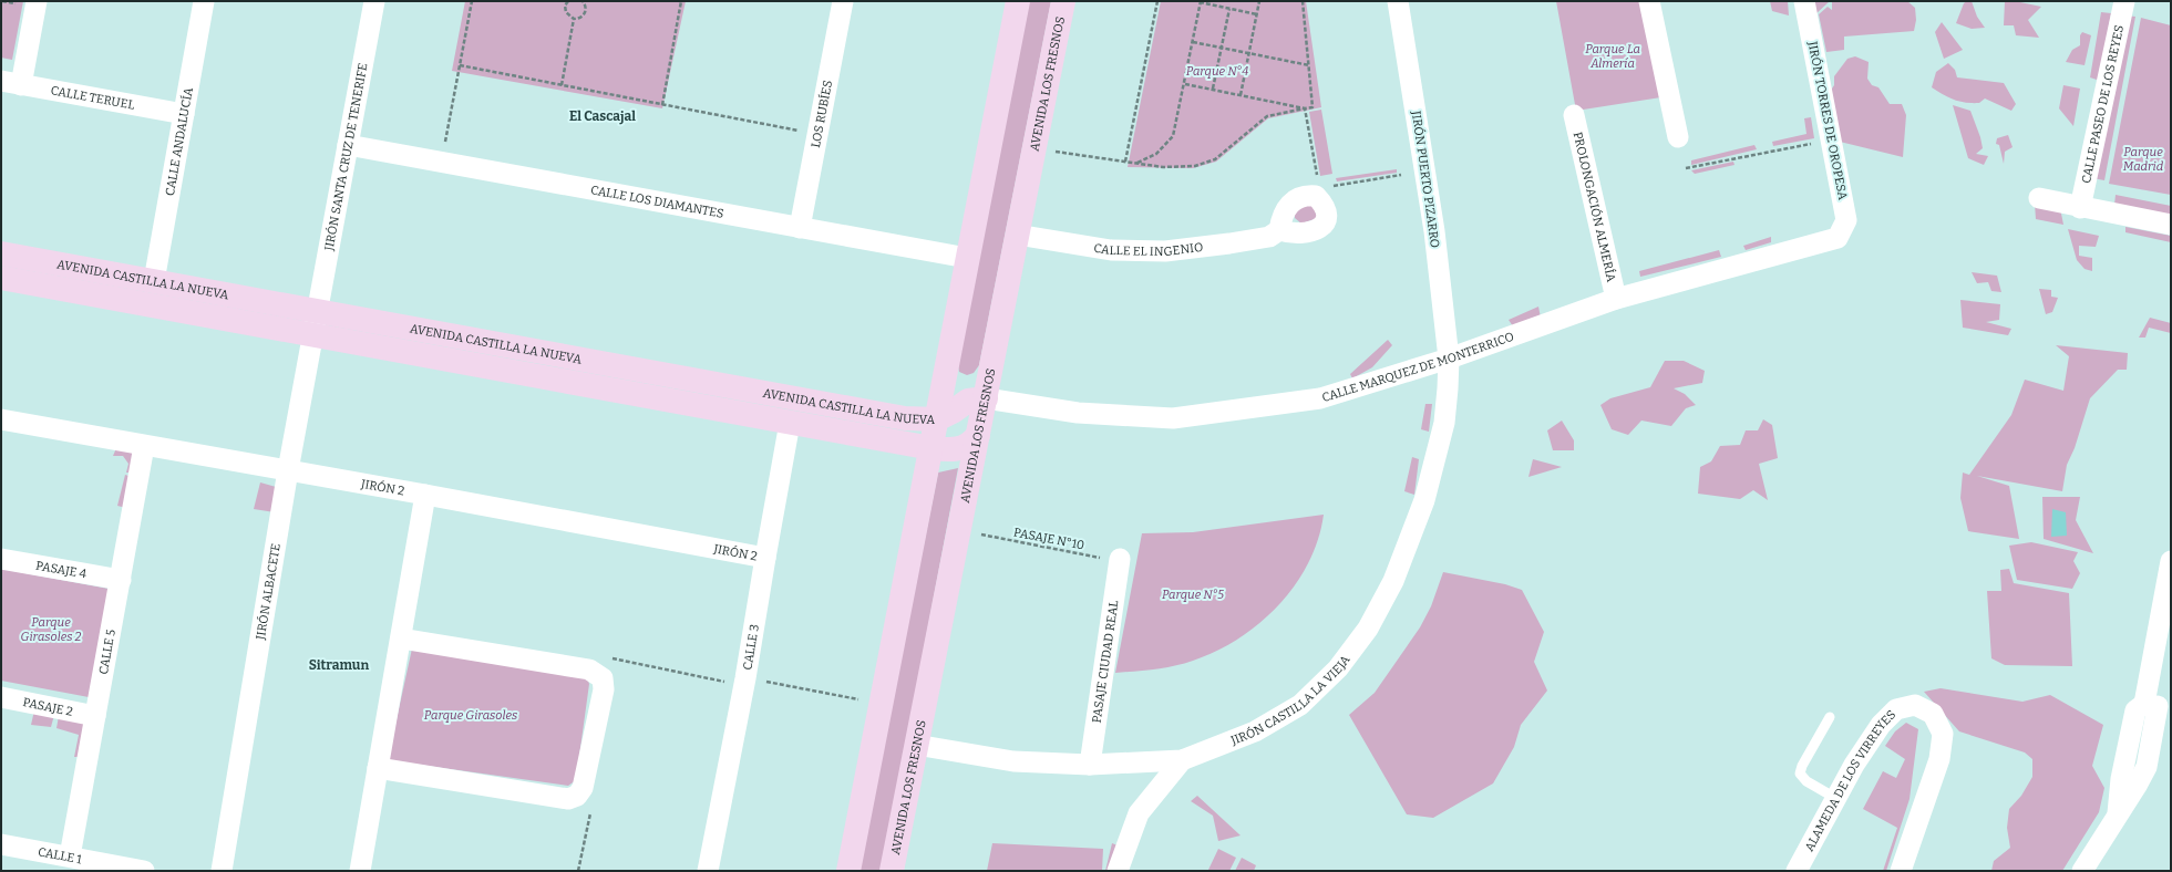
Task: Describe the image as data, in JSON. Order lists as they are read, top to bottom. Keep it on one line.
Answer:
{"streets":{"street":["AVENIDA LOS FRESNOS","CALLE TERUEL","CALLE PASEO DE LOS REYES","LOS RUBÍES","JIRÓN TORRES DE OROPESA","CALLE ANDALUCÍA","JIRÓN SANTA CRUZ DE TENERIFE","JIRÓN PUERTO PIZARRO","CALLE LOS DIAMANTES","PROLONGACIÓN ALMERÍA","CALLE EL INGENIO","AVENIDA CASTILLA LA NUEVA","CALLE MARQUEZ DE MONTERRICO","JIRÓN 2","PASAJE 4","JIRÓN ALBACETE","CALLE 3","CALLE 5","PASAJE CIUDAD REAL","JIRÓN CASTILLA LA VIEJA","PASAJE 2","ALAMEDA DE LOS VIRREYES","CALLE 1"],"path":["PASAJE N°10"]},"crossings":[["AVENIDA LOS FRESNOS","CALLE EL INGENIO"],["AVENIDA LOS FRESNOS","AVENIDA CASTILLA LA NUEVA"],["AVENIDA LOS FRESNOS","CALLE MARQUEZ DE MONTERRICO"],["AVENIDA LOS FRESNOS","JIRÓN CASTILLA LA VIEJA"],["CALLE TERUEL","CALLE ANDALUCÍA"],["LOS RUBÍES","CALLE LOS DIAMANTES"],["JIRÓN TORRES DE OROPESA","CALLE MARQUEZ DE MONTERRICO"],["CALLE ANDALUCÍA","AVENIDA CASTILLA LA NUEVA"],["JIRÓN SANTA CRUZ DE TENERIFE","CALLE LOS DIAMANTES"],["JIRÓN SANTA CRUZ DE TENERIFE","AVENIDA CASTILLA LA NUEVA"],["JIRÓN SANTA CRUZ DE TENERIFE","JIRÓN ALBACETE"],["JIRÓN PUERTO PIZARRO","CALLE MARQUEZ DE MONTERRICO"],["JIRÓN PUERTO PIZARRO","JIRÓN CASTILLA LA VIEJA"],["PROLONGACIÓN ALMERÍA","CALLE MARQUEZ DE MONTERRICO"],["AVENIDA CASTILLA LA NUEVA","CALLE MARQUEZ DE MONTERRICO"],["AVENIDA CASTILLA LA NUEVA","JIRÓN ALBACETE"],["AVENIDA CASTILLA LA NUEVA","CALLE 3"],["CALLE MARQUEZ DE MONTERRICO","JIRÓN CASTILLA LA VIEJA"],["JIRÓN 2","JIRÓN ALBACETE"],["JIRÓN 2","CALLE 3"],["JIRÓN 2","CALLE 5"],["PASAJE N°10","PASAJE CIUDAD REAL"],["PASAJE 4","CALLE 5"],["CALLE 5","PASAJE 2"],["CALLE 5","CALLE 1"],["PASAJE CIUDAD REAL","JIRÓN CASTILLA LA VIEJA"]],"districts":["El Cascajal","Sitramun"],"parks":["Parque La Almería","Parque N°4","Parque Madrid","Parque N°5","Parque Girasoles 2","Parque Girasoles"]}
